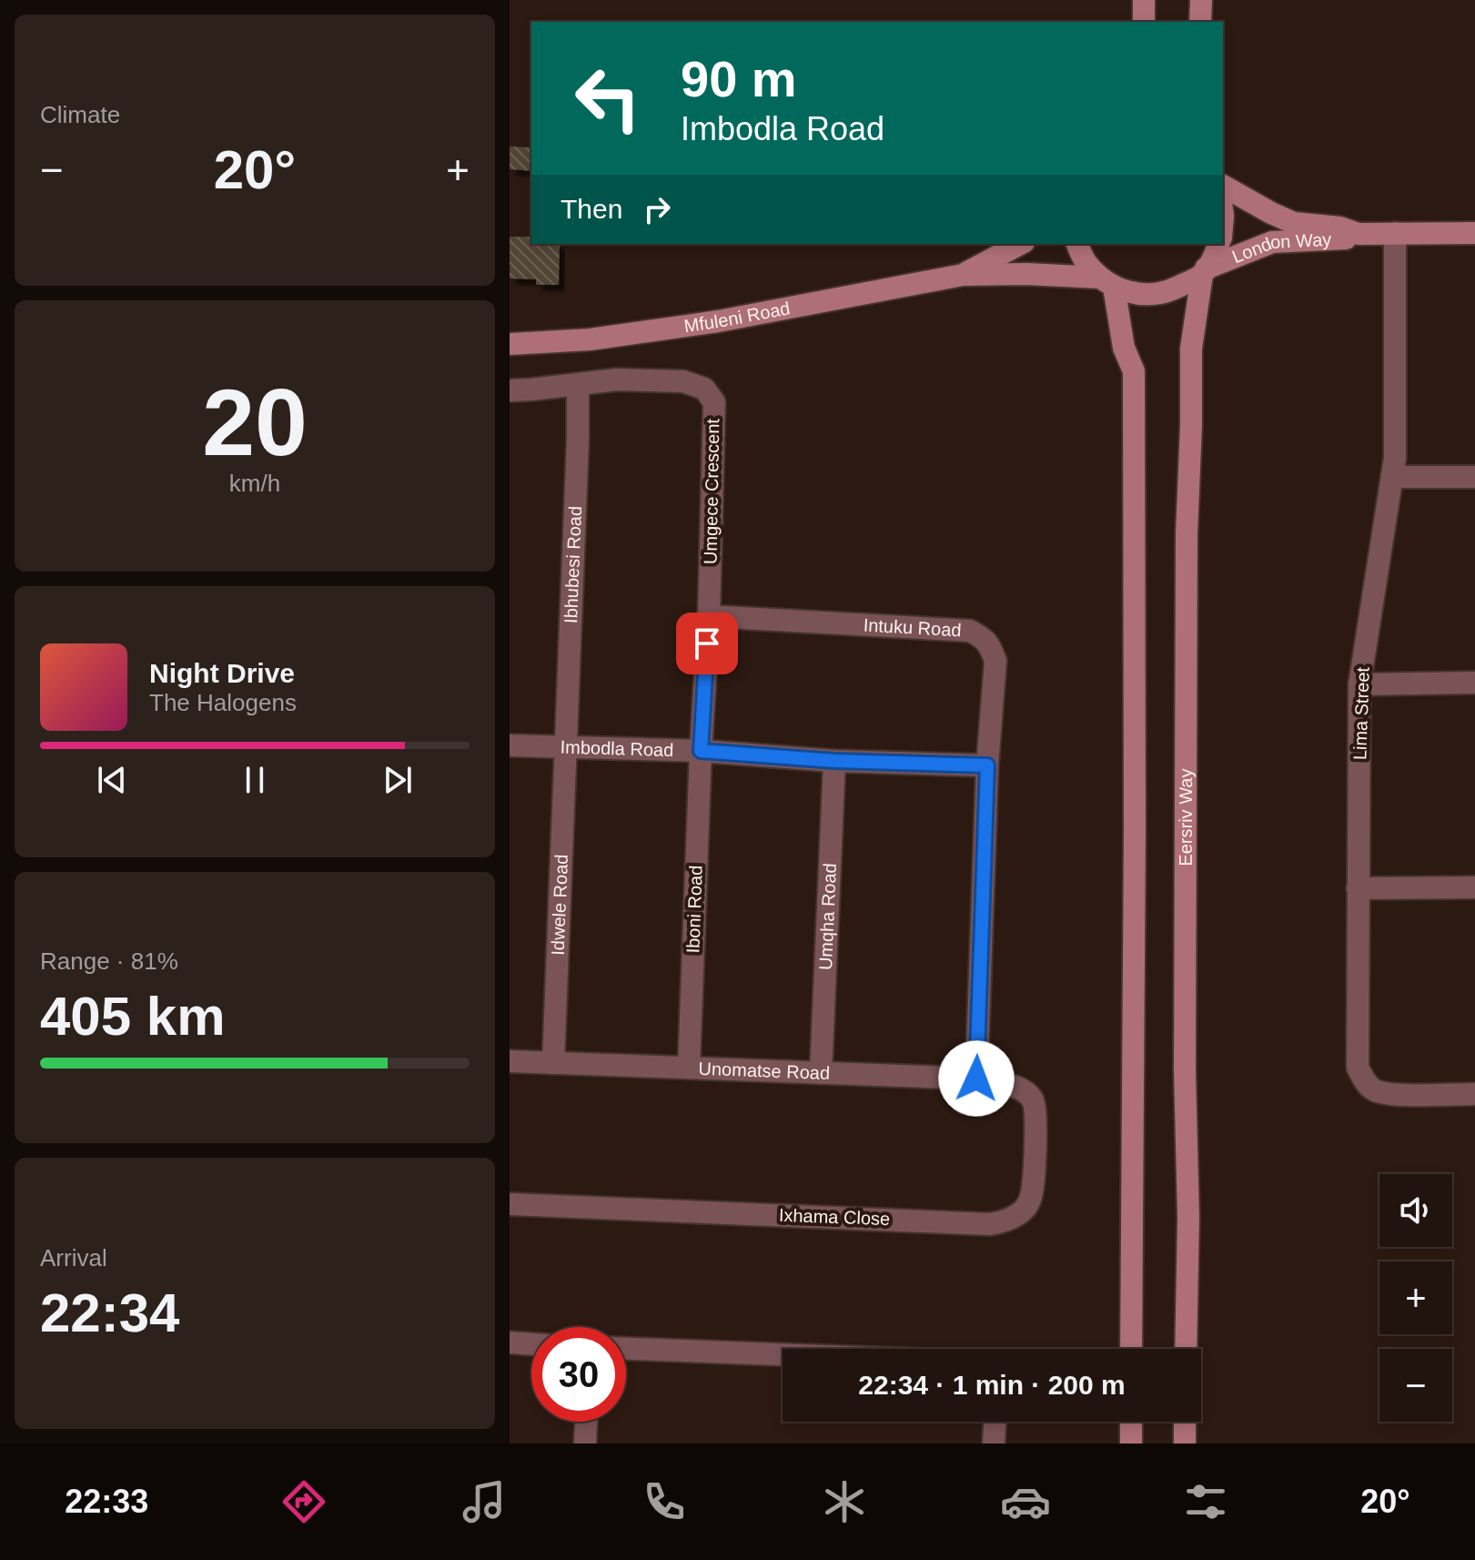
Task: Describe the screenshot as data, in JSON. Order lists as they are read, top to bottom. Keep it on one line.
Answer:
{"streets":{"main road":["London Way","Mfuleni Road","Eersriv Way"],"street":["Umgece Crescent","Ibhubesi Road","Intuku Road","Lima Street","Imbodla Road","Idwele Road","Iboni Road","Umqha Road","Unomatse Road","Ixhama Close"]},"crossings":[["London Way","Mfuleni Road"],["London Way","Lima Street"],["London Way","Eersriv Way"],["Umgece Crescent","Ibhubesi Road"],["Umgece Crescent","Intuku Road"],["Umgece Crescent","Imbodla Road"],["Umgece Crescent","Iboni Road"],["Ibhubesi Road","Imbodla Road"],["Ibhubesi Road","Idwele Road"],["Intuku Road","Imbodla Road"],["Intuku Road","Unomatse Road"],["Imbodla Road","Idwele Road"],["Imbodla Road","Iboni Road"],["Imbodla Road","Umqha Road"],["Idwele Road","Unomatse Road"],["Iboni Road","Unomatse Road"],["Umqha Road","Unomatse Road"],["Unomatse Road","Ixhama Close"]],"page":{"tile":["Climate",["20","km/h"],["Range · 81%","405 km"],["Arrival","22:34"]],"turn":["90 m","Imbodla Road"],"heat":["−","20°","+"],"then":"Then","song":["Night Drive","The Halogens"],"map_buttons":["+","−"],"limit":"30","trip":"22:34 · 1 min · 200 m","tabs":["22:33","20°"]}}
